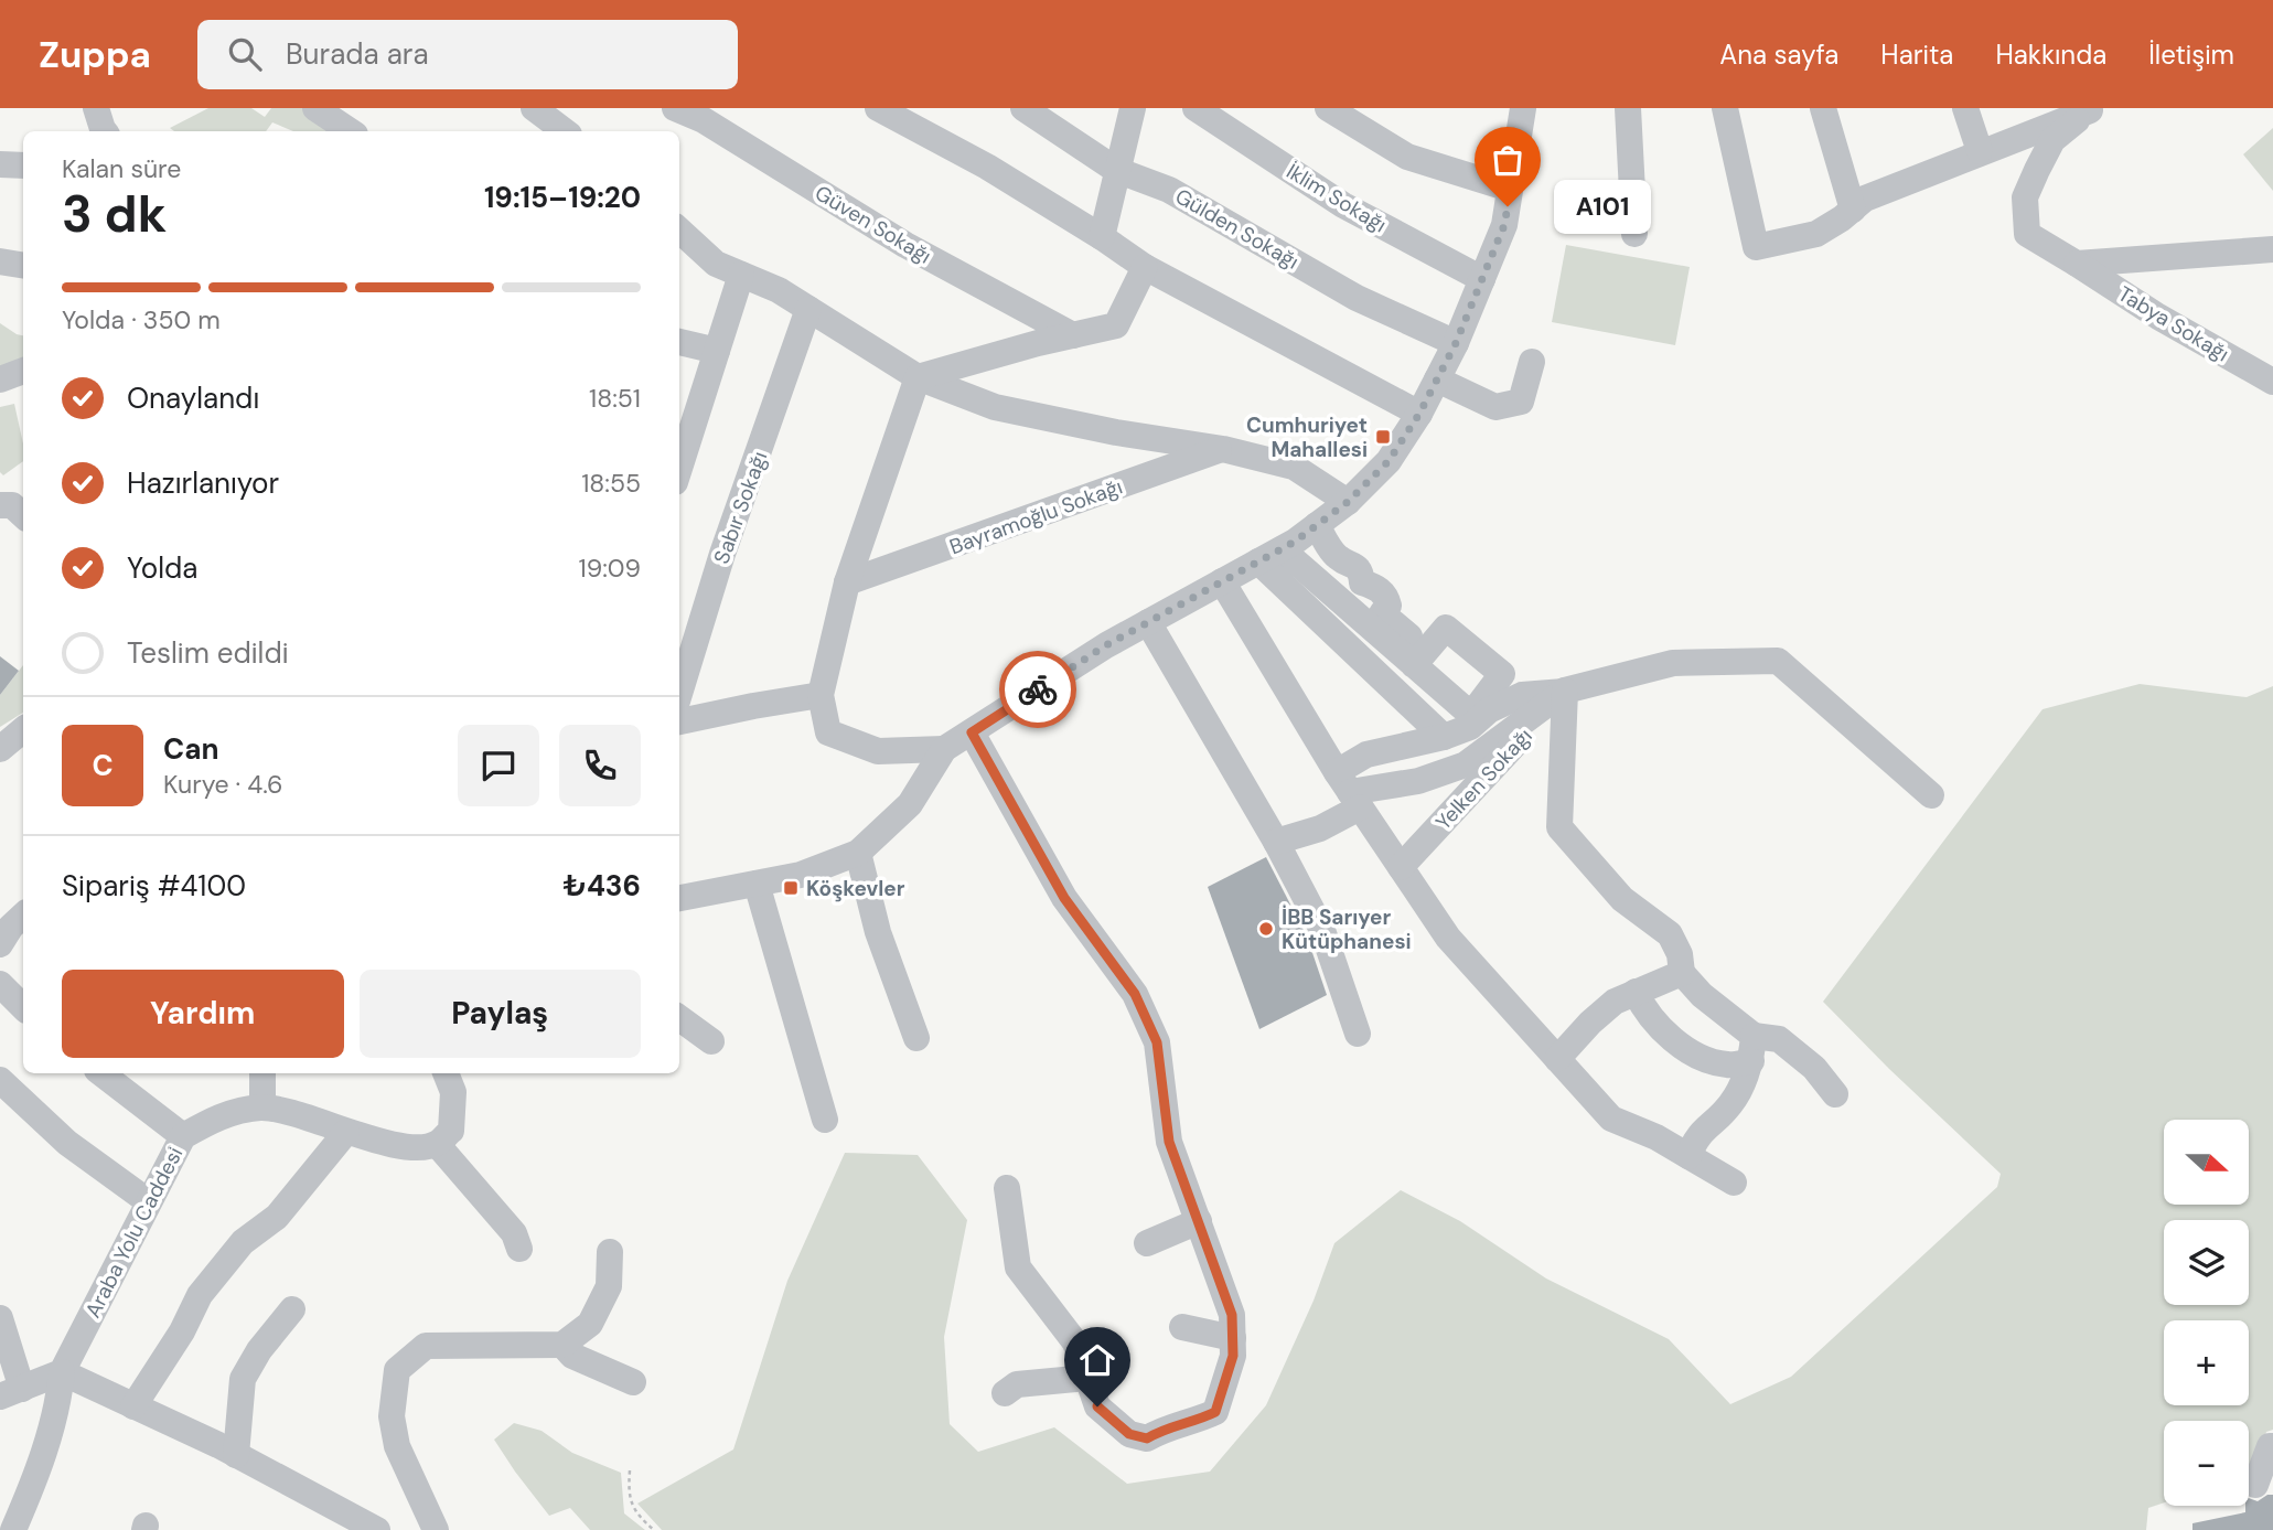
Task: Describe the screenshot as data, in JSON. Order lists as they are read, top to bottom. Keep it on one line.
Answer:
{"streets":{"street":["İklim Sokağı","Güven Sokağı","Gülden Sokağı","Tabya Sokağı","Sabır Sokağı","Bayramoğlu Sokağı","Yelken Sokağı","Araba Yolu Caddesi"]},"places":{"other":["A101","İBB Sarıyer Kütüphanesi"],"transit":["Cumhuriyet Mahallesi","Köşkevler"]},"north":"right","page":{"header":"Zuppa","search":"Burada ara","nav":["Ana sayfa","Harita","Hakkında","İletişim"],"heading":["3 dk","Kalan süre","19:15–19:20"],"panel":["Can","Kurye · 4.6","Sipariş #4100","₺436"],"bubble":"A101","bar":"Yolda · 350 m","list":[["Onaylandı","18:51"],["Hazırlanıyor","18:55"],["Yolda","19:09"],"Teslim edildi"],"round":"C","buttons":["Yardım","Paylaş"],"map_buttons":["+","−"]}}
